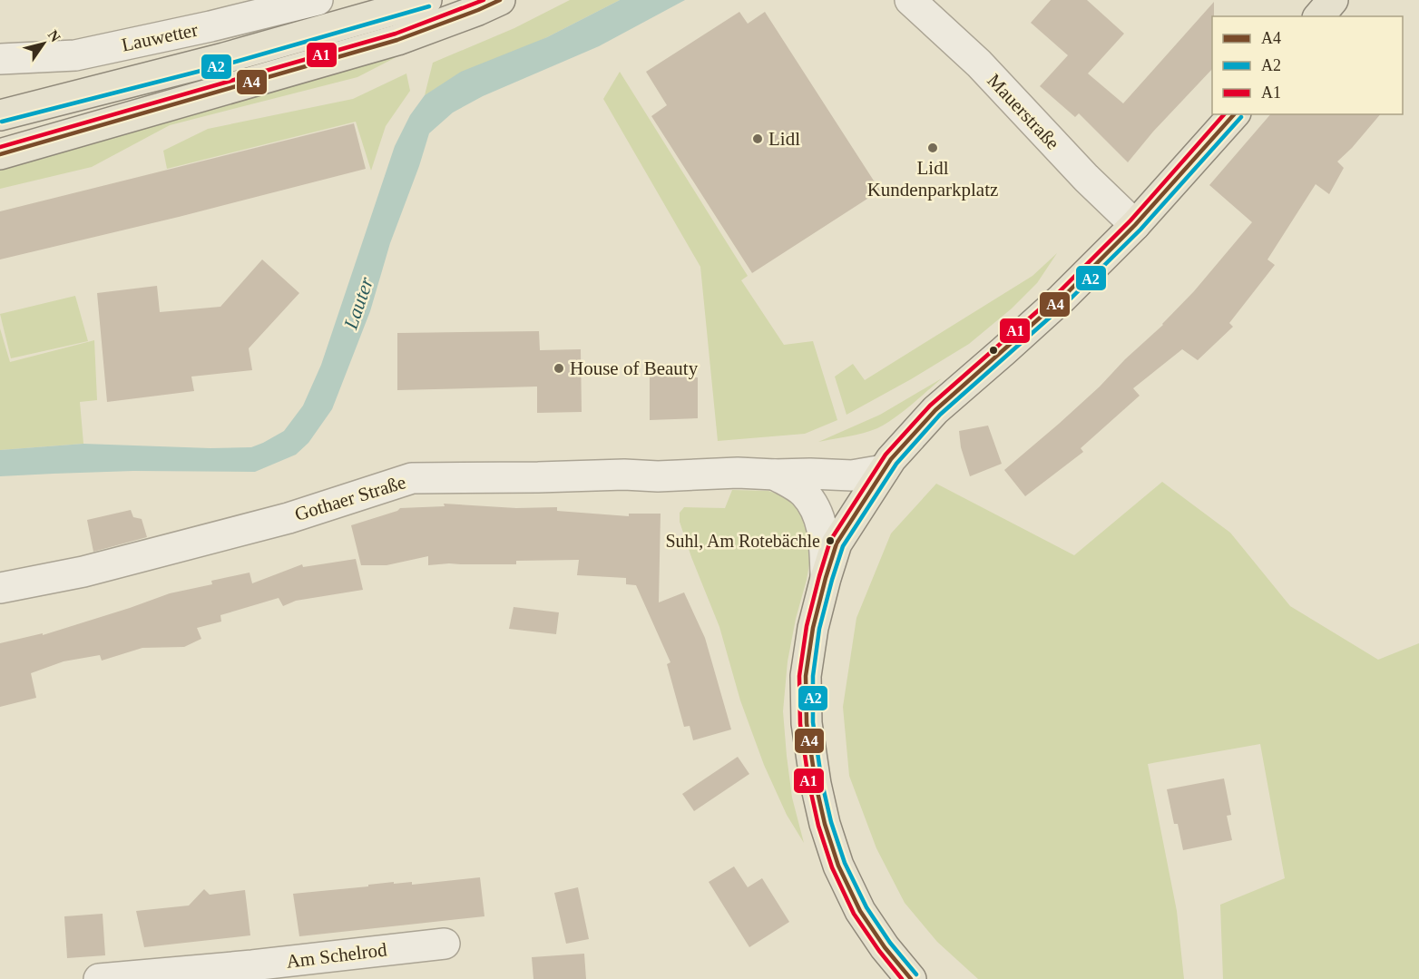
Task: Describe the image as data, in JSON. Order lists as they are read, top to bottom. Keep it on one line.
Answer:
{"streets":{"street":["Lauwetter","Mauerstraße","Gothaer Straße","Am Schelrod"]},"water":["Lauter"],"places":["Lidl","Lidl Kundenparkplatz","House of Beauty","Suhl, Am Rotebächle"],"lines":["transit line A4","transit line A1","transit line A2"],"legend":["A4","A2","A1"],"north":"top right"}
